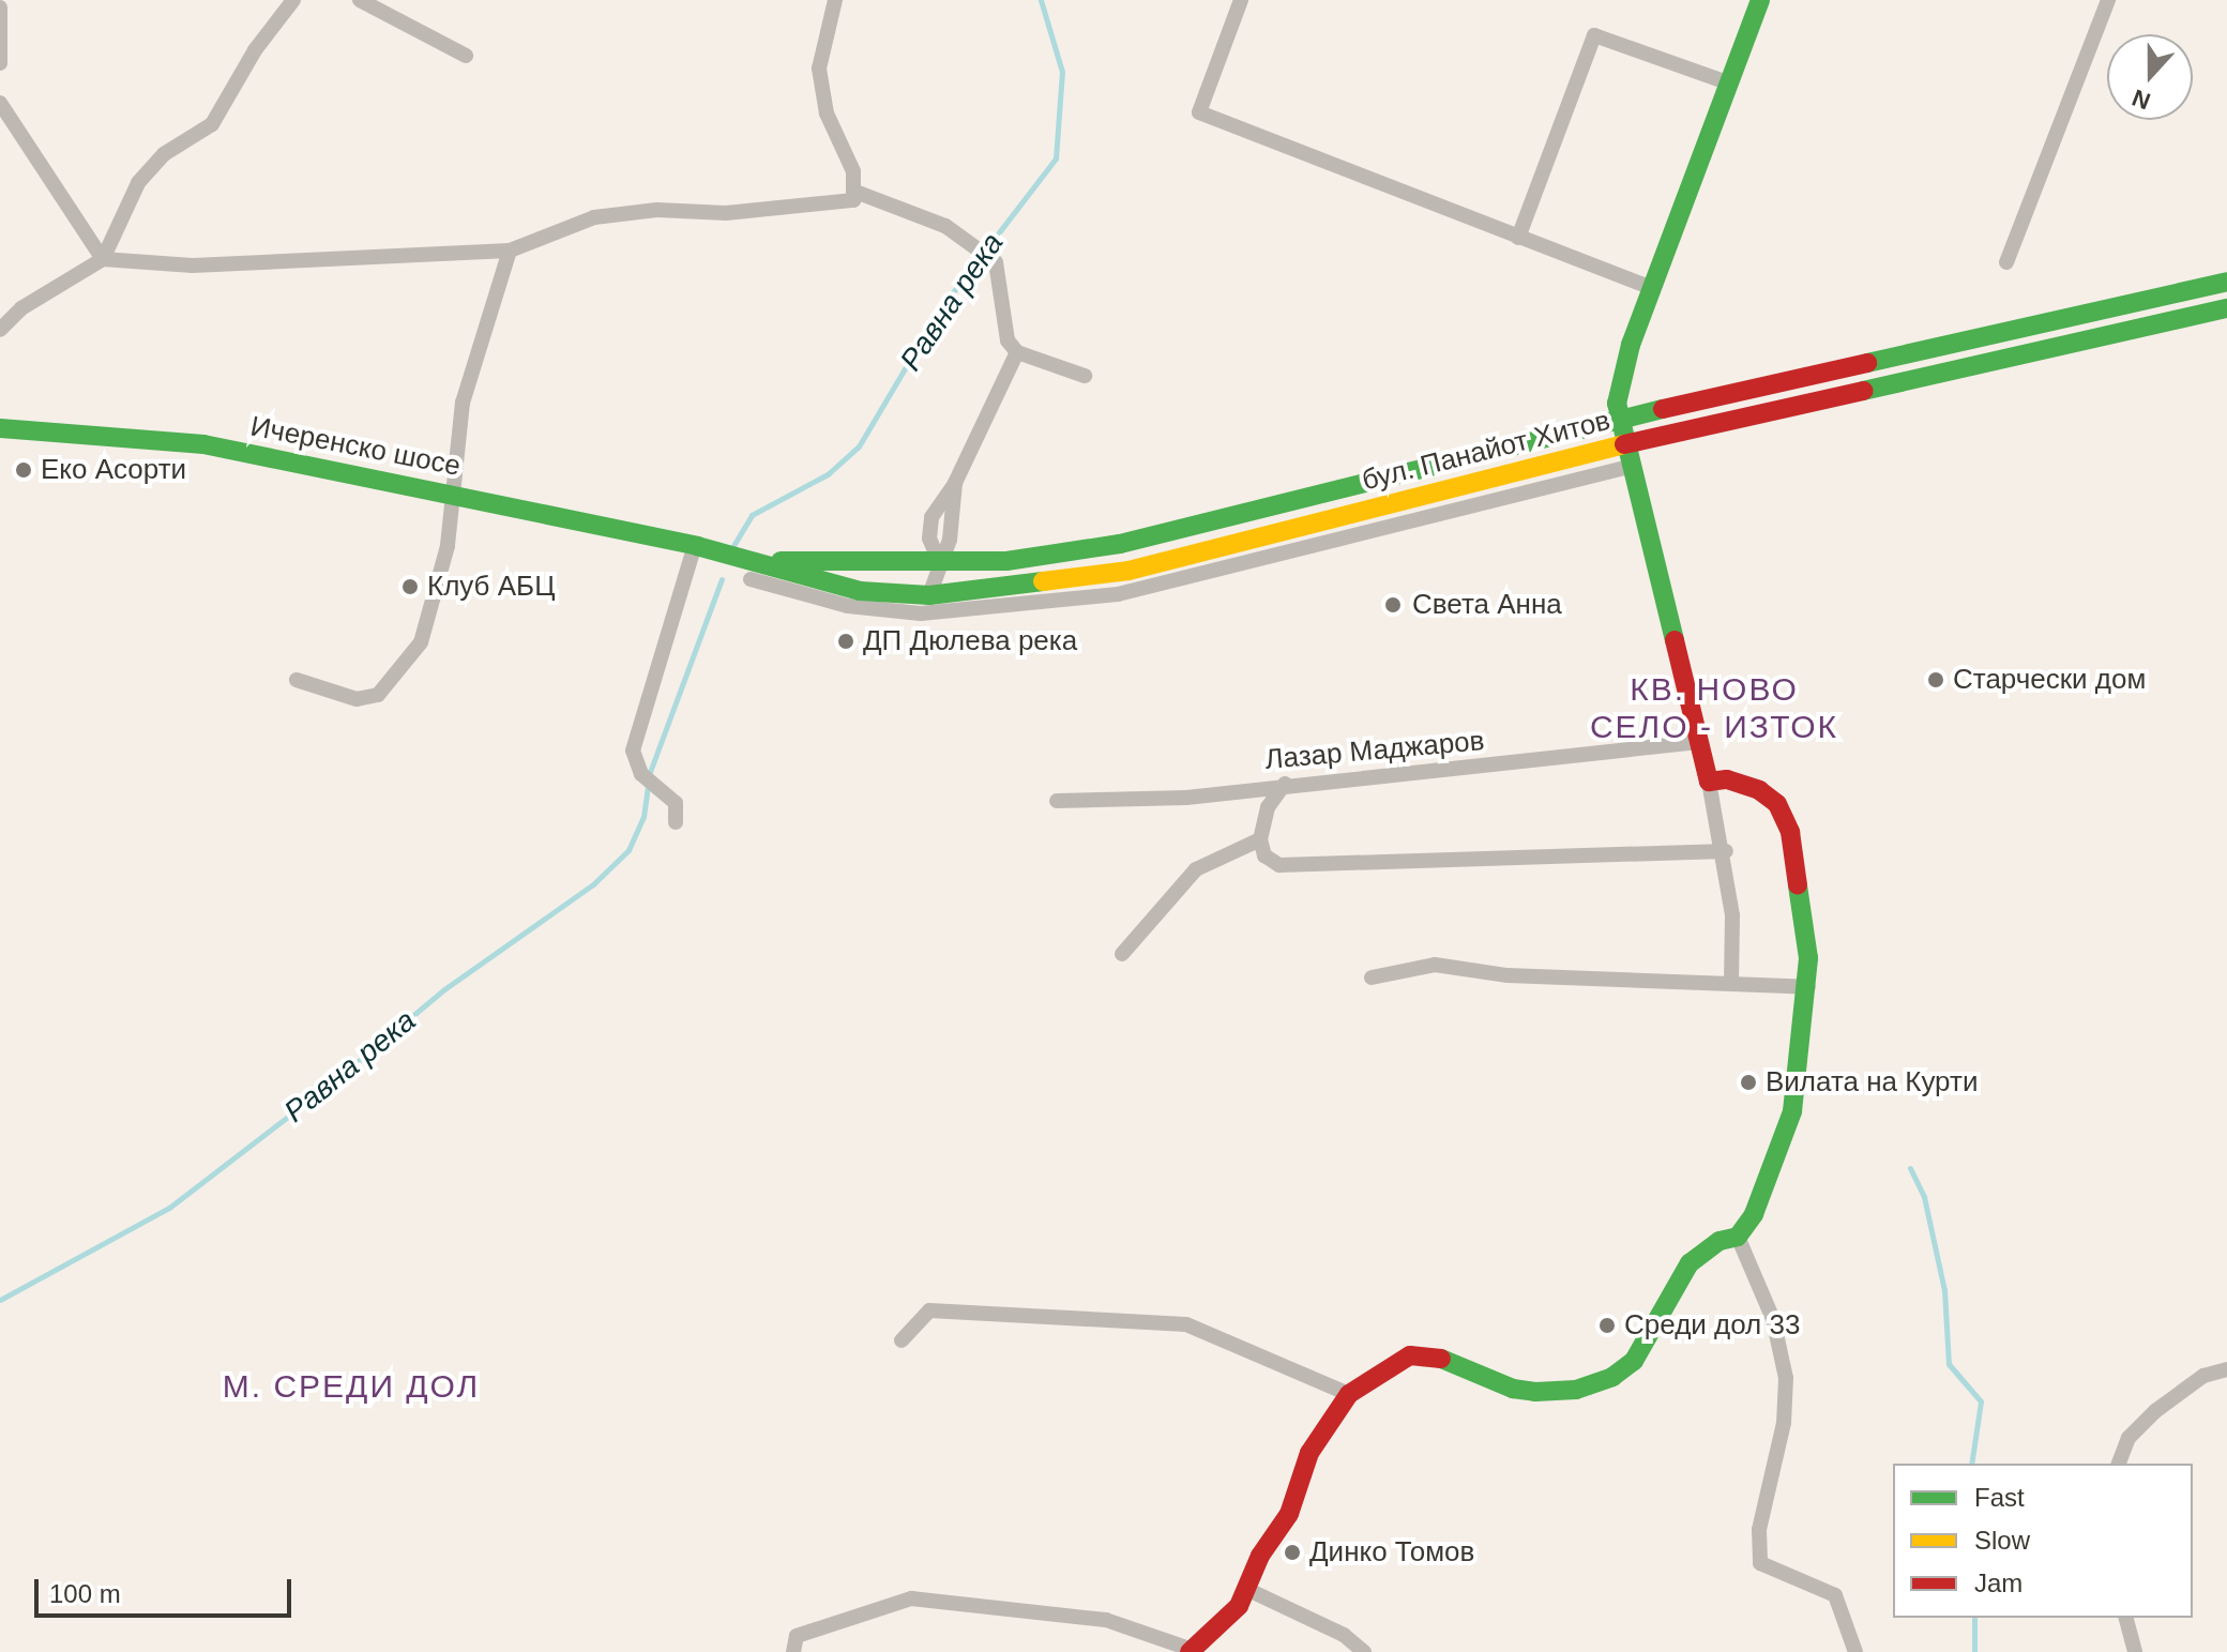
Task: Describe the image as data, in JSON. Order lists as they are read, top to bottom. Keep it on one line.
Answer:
{"streets":{"street":["Ичеренско шосе","бул. Панайот Хитов","Лазар Маджаров"]},"crossings":[["Ичеренско шосе","бул. Панайот Хитов"]],"districts":["КВ. НОВО СЕЛО - ИЗТОК","М. СРЕДИ ДОЛ"],"water":["Равна река"],"places":["Еко Асорти","Клуб АБЦ","Света Анна","ДП Дюлева река","Старчески дом","Вилата на Курти","Среди дол 33","Динко Томов"],"legend":["Fast","Slow","Jam"],"scale_bar":"100 m","north":"bottom"}
